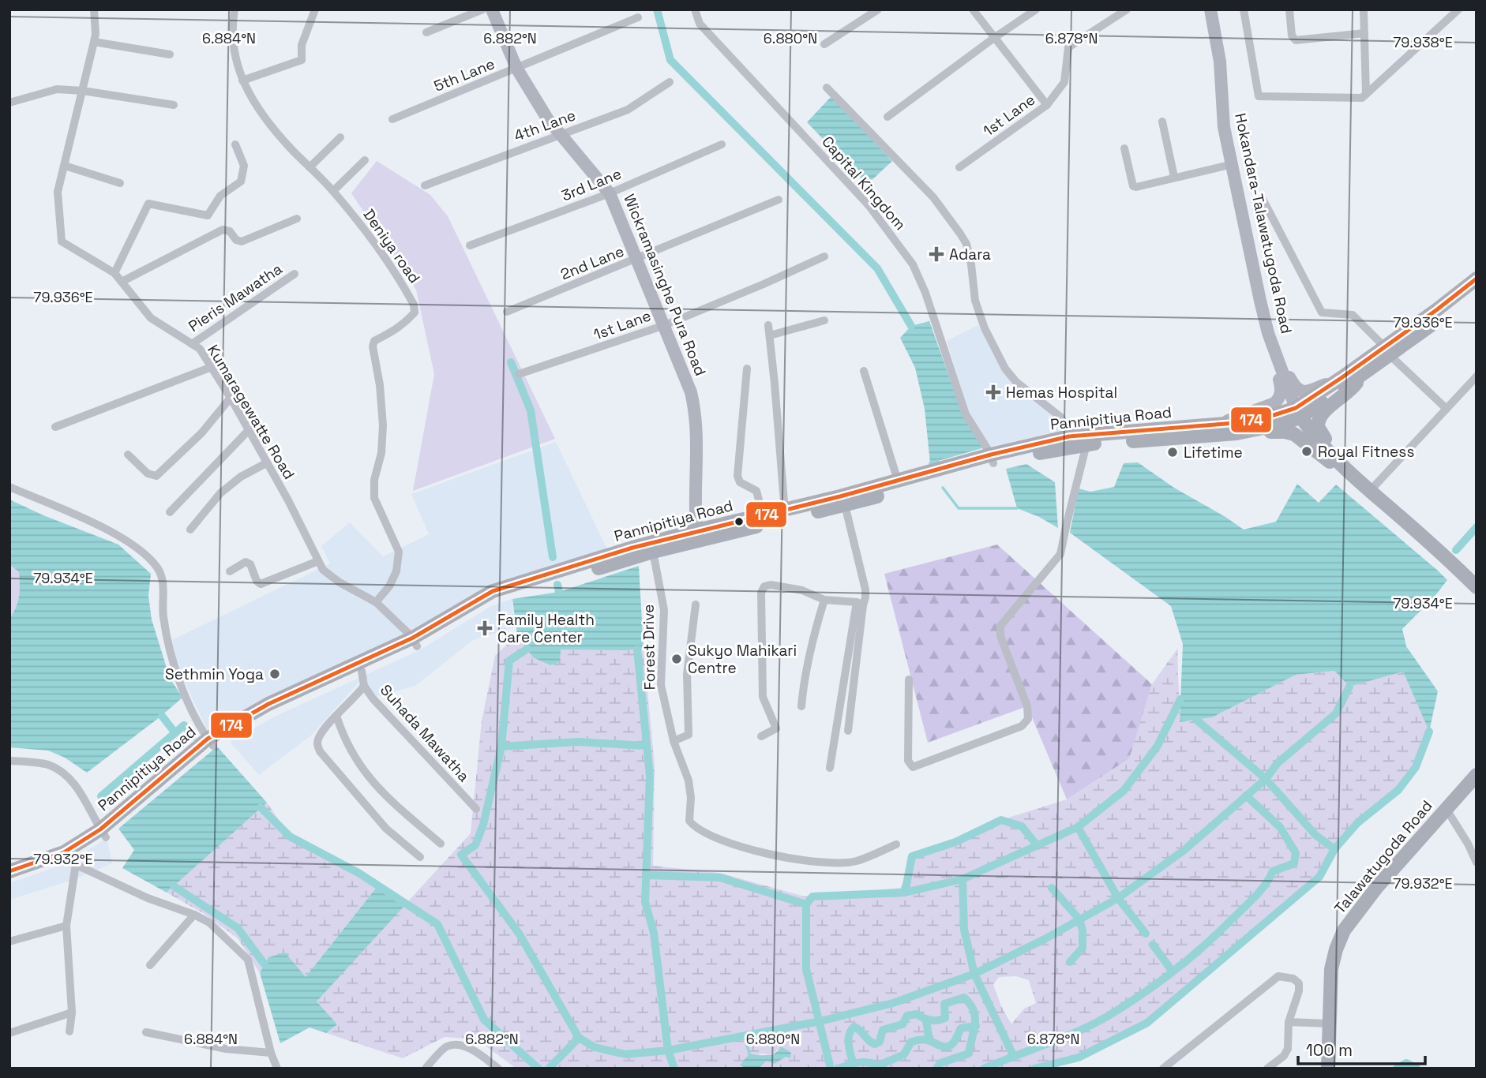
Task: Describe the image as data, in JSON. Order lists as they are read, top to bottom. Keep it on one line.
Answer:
{"streets":{"main road":["Hokandara-Talawatugoda Road","Wickramasinghe Pura Road","Pannipitiya Road","Talawatugoda Road"],"street":["5th Lane","1st Lane","4th Lane","Capital Kingdom","3rd Lane","Deniya road","2nd Lane","Pieris Mawatha","Kumaragewatte Road","Forest Drive","Suhada Mawatha"]},"crossings":[["5th Lane","Wickramasinghe Pura Road"],["1st Lane","Wickramasinghe Pura Road"],["4th Lane","Wickramasinghe Pura Road"],["Capital Kingdom","Pannipitiya Road"],["3rd Lane","Wickramasinghe Pura Road"],["Hokandara-Talawatugoda Road","Pannipitiya Road"],["Deniya road","Kumaragewatte Road"],["2nd Lane","Wickramasinghe Pura Road"],["Wickramasinghe Pura Road","Pannipitiya Road"],["Pieris Mawatha","Kumaragewatte Road"],["Kumaragewatte Road","Pannipitiya Road"],["Pannipitiya Road","Forest Drive"],["Pannipitiya Road","Suhada Mawatha"]],"places":{"health":["Adara","Hemas Hospital","Family Health Care Center"],"other":["Royal Fitness","Lifetime","Sukyo Mahikari Centre","Sethmin Yoga"]},"lines":["transit line 174"],"scale_bar":"100 m","coordinates":["6.884°N","6.882°N","6.880°N","6.878°N","79.938°E","79.936°E","79.934°E","79.932°E"]}
